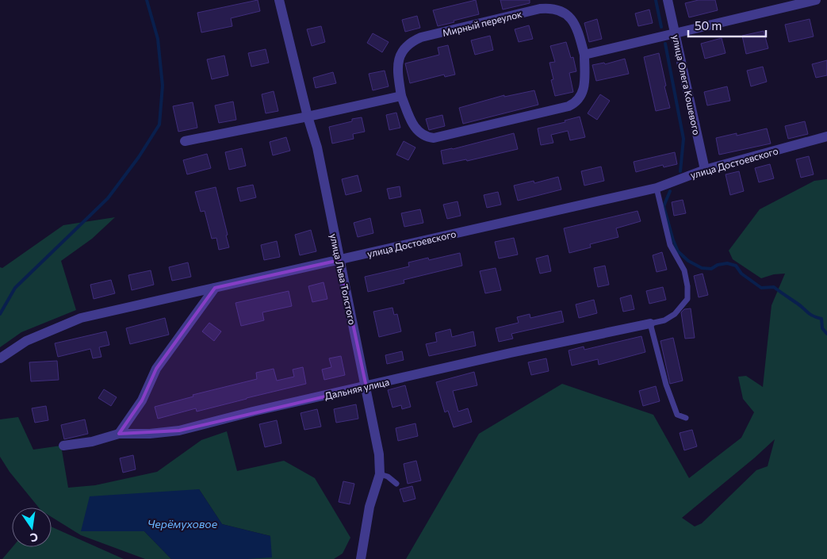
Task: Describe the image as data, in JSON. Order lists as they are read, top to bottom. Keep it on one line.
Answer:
{"streets":{"street":["Мирный переулок","улица Олега Кошевого","улица Достоевского","улица Льва Толстого","Дальняя улица"]},"crossings":[["улица Олега Кошевого","улица Достоевского"],["улица Достоевского","улица Льва Толстого"],["улица Льва Толстого","Дальняя улица"]],"water":["Черёмуховое"],"scale_bar":"50 m","north":"bottom"}
